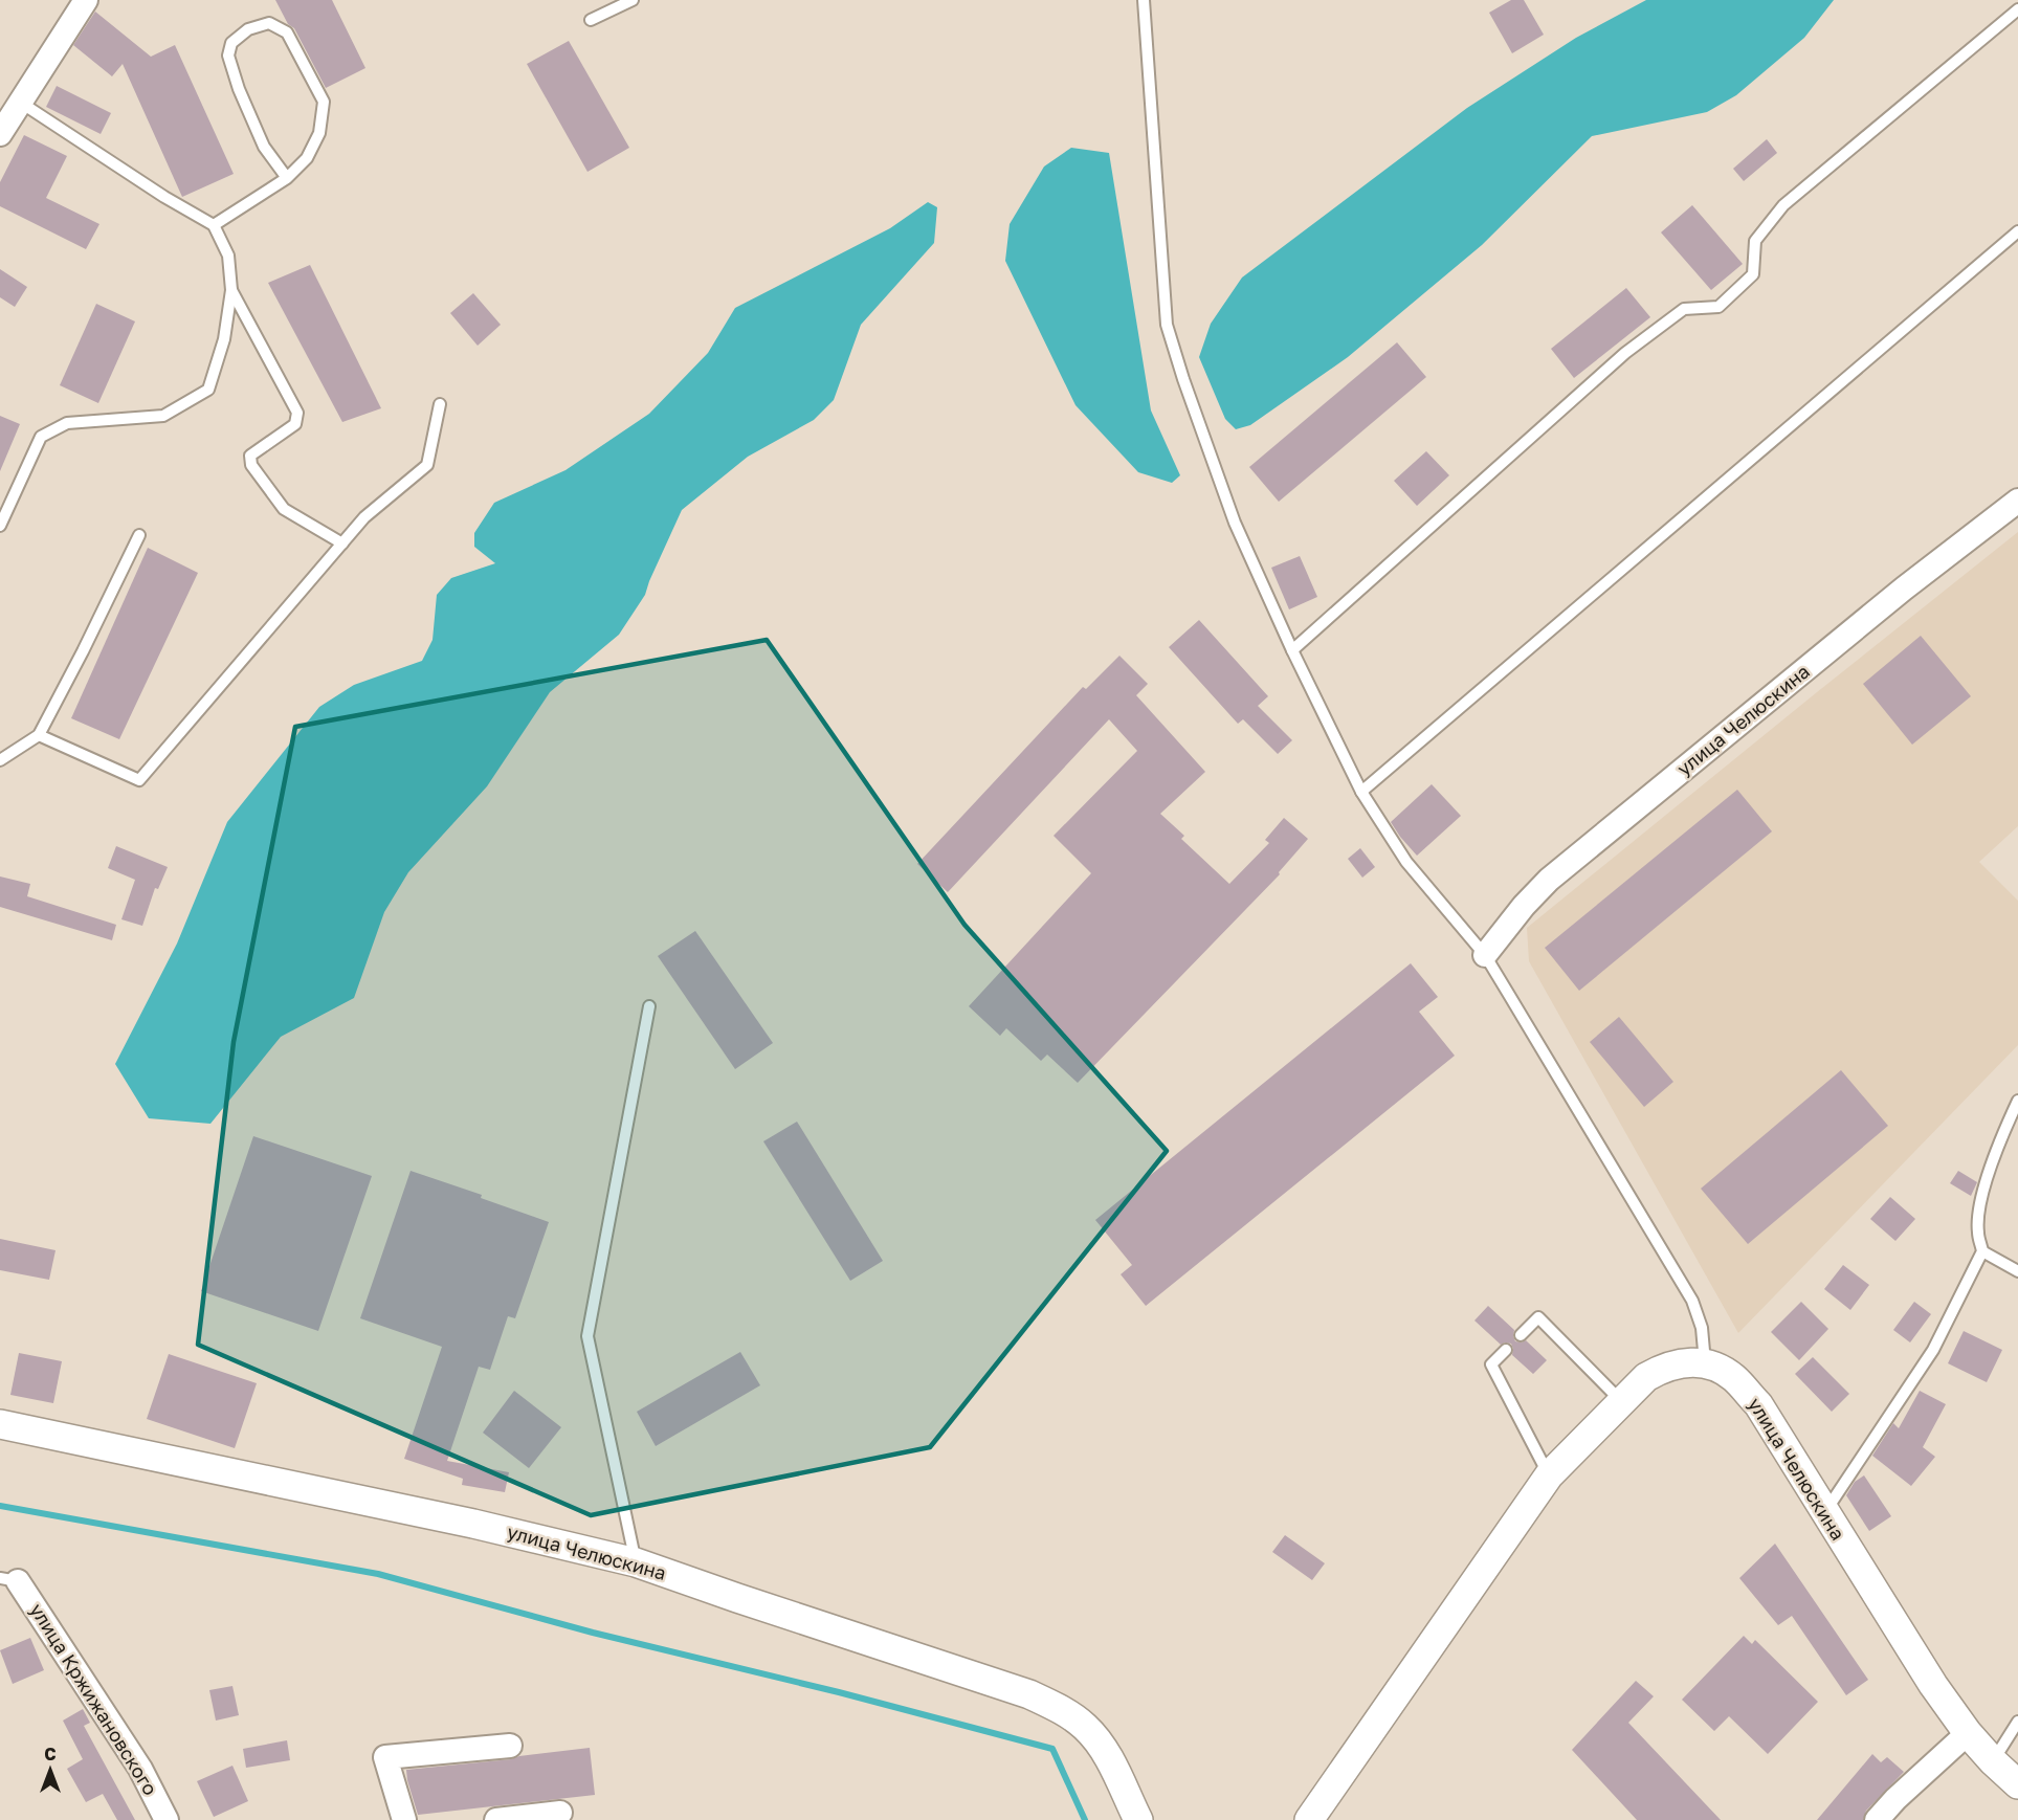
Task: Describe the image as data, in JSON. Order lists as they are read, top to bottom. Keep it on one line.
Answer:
{"streets":{"street":["улица Челюскина","улица Кржижановского"]},"north":"top"}
